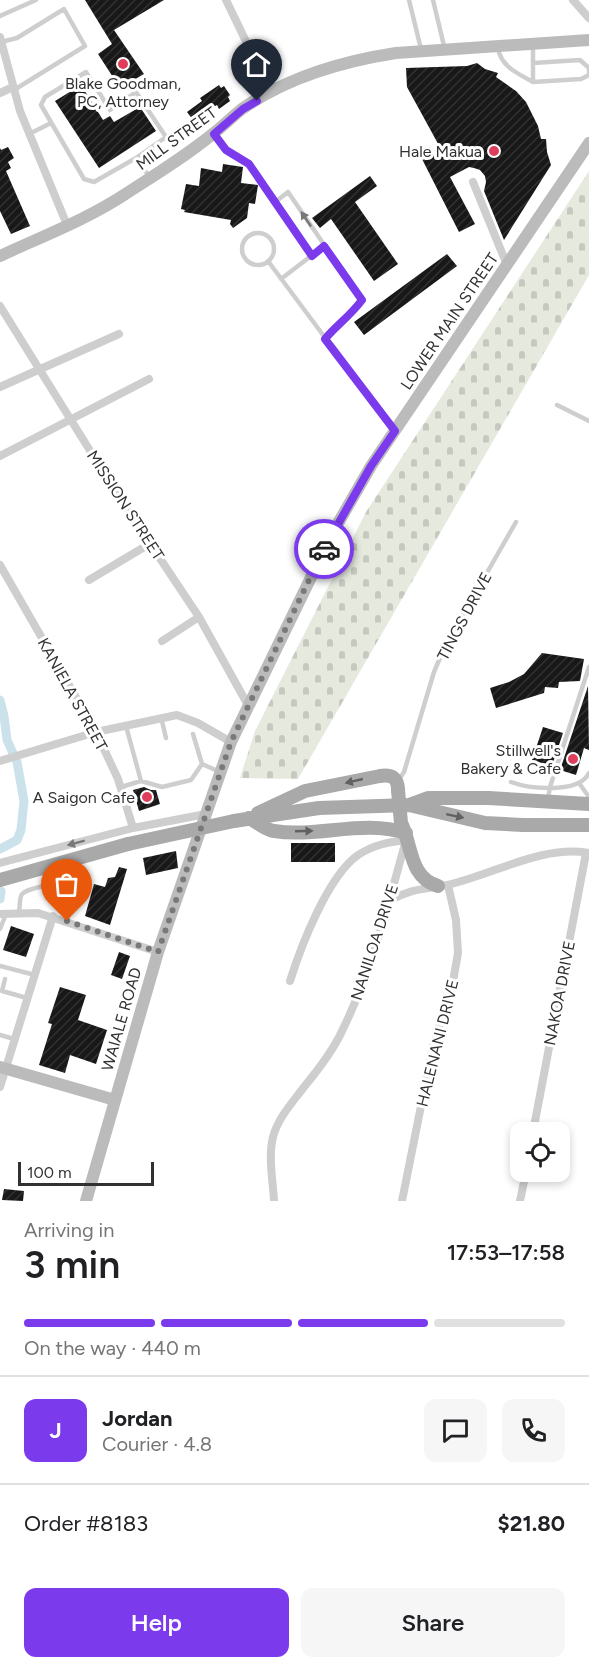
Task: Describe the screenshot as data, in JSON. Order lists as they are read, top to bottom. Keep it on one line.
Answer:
{"streets":{"street":["MILL STREET","LOWER MAIN STREET","MISSION STREET","KANIELA STREET","NANILOA DRIVE","NAKOA DRIVE","WAIALE ROAD","HALENANI DRIVE"],"lane":["TINGS DRIVE"]},"crossings":[["LOWER MAIN STREET","MISSION STREET"],["LOWER MAIN STREET","WAIALE ROAD"]],"places":["Blake Goodman, PC, Attorney","Hale Makua","Stillwell's Bakery & Cafe","A Saigon Cafe"],"scale_bar":"100 m","page":{"scale":"100 m","heading":["3 min","Arriving in","17:53–17:58"],"panel":["Jordan","Courier · 4.8","Order #8183","$21.80"],"bar":"On the way · 440 m","round":"J","buttons":["Help","Share"]}}
